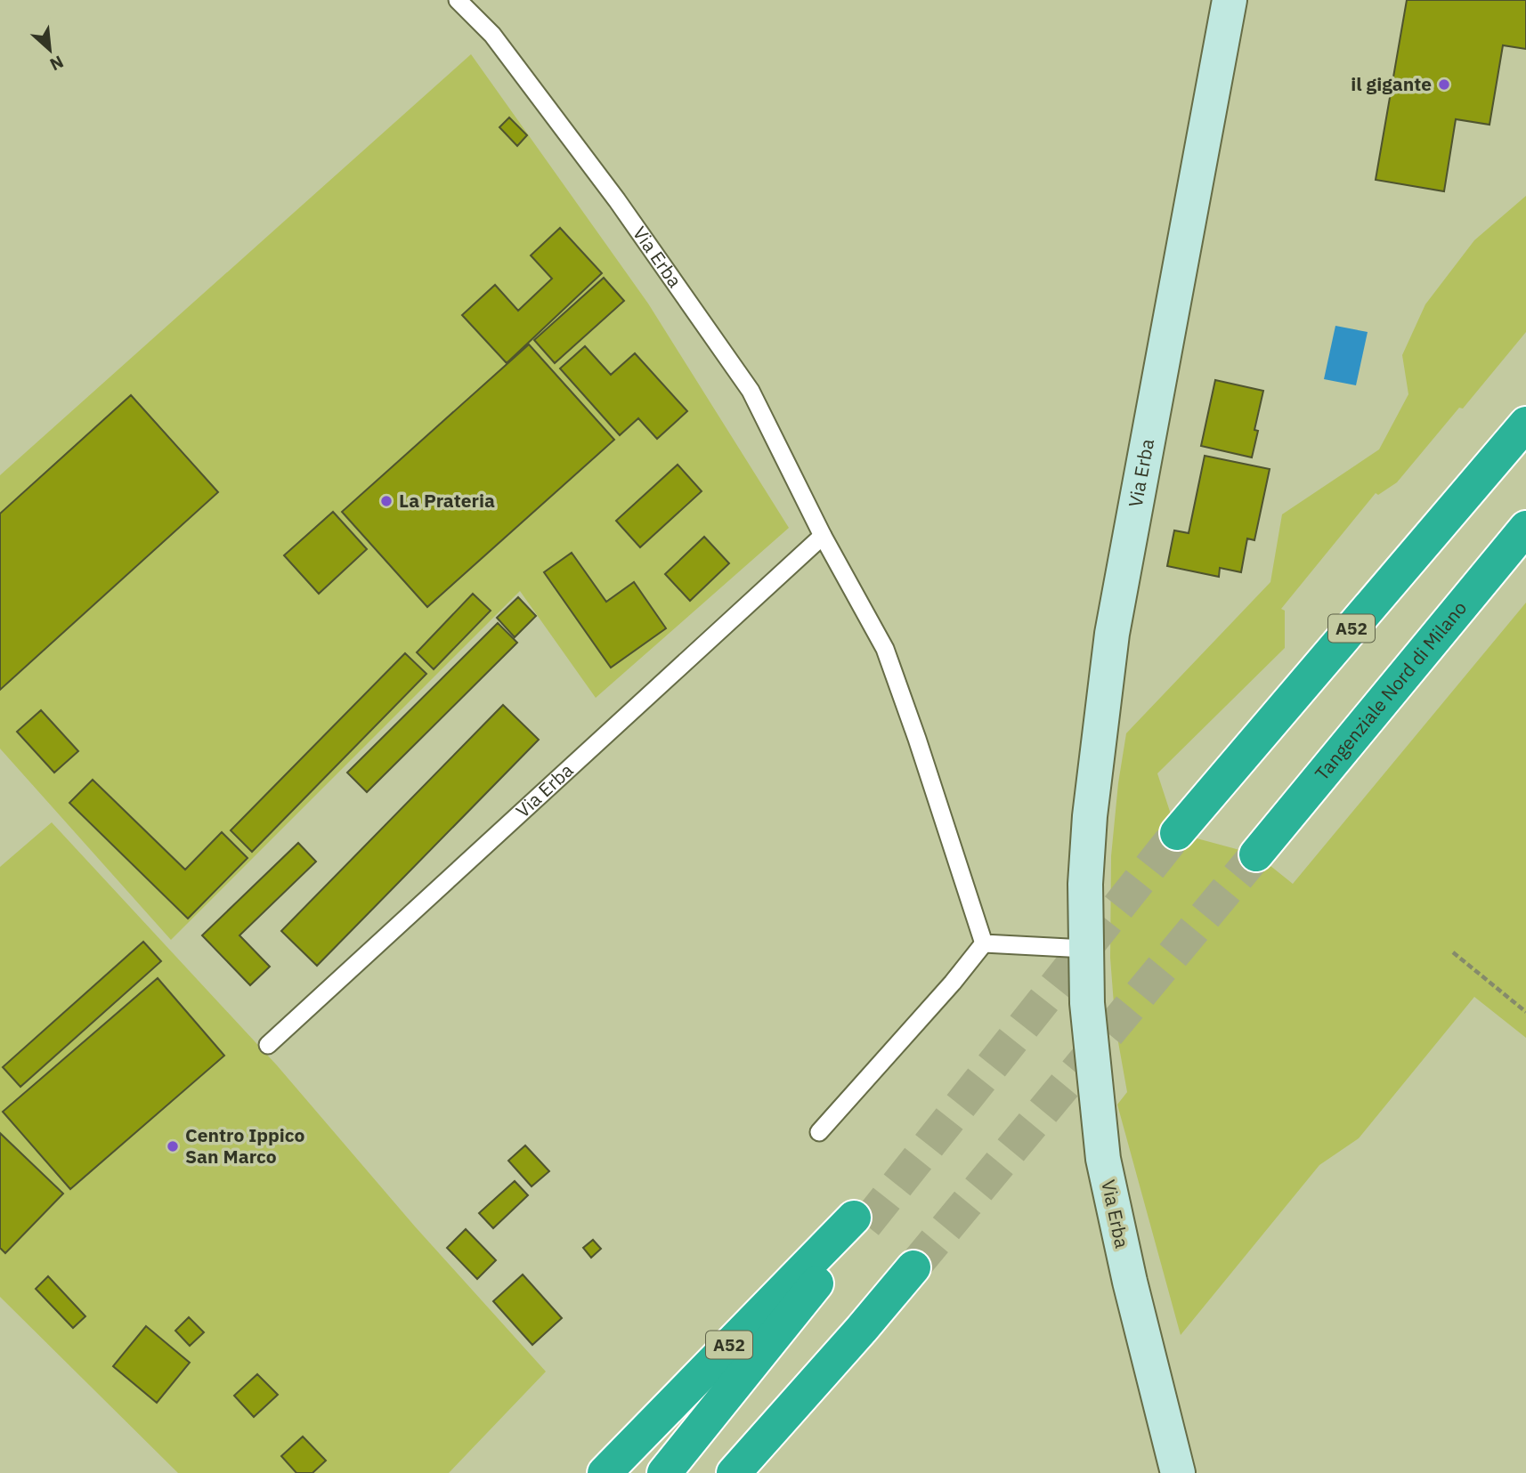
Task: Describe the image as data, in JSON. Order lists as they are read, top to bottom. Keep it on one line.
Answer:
{"streets":{"highway":["A52","Tangenziale Nord di Milano"],"main road":["Via Erba"]},"places":["il gigante","La Prateria","Centro Ippico San Marco"],"north":"bottom right"}
